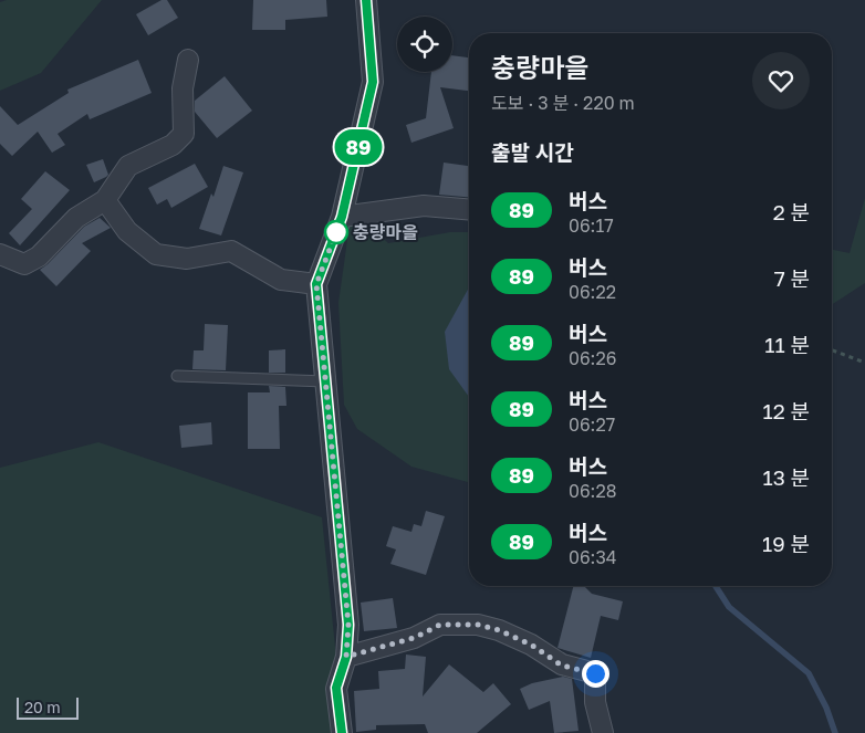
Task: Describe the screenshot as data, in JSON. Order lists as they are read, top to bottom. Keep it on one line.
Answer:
{"places":["충량마을"],"lines":["bus line 89"],"scale_bar":"20 m","page":{"on_map":"89","heading":[["충량마을","도보 · 3 분 · 220 m"],"출발 시간"],"list":[{"mark":"89","name":"버스","note":"06:17","value":"2 분"},{"mark":"89","name":"버스","note":"06:22","value":"7 분"},{"mark":"89","name":"버스","note":"06:26","value":"11 분"},{"mark":"89","name":"버스","note":"06:27","value":"12 분"},{"mark":"89","name":"버스","note":"06:28","value":"13 분"},{"mark":"89","name":"버스","note":"06:34","value":"19 분"}],"scale":"20 m"}}
